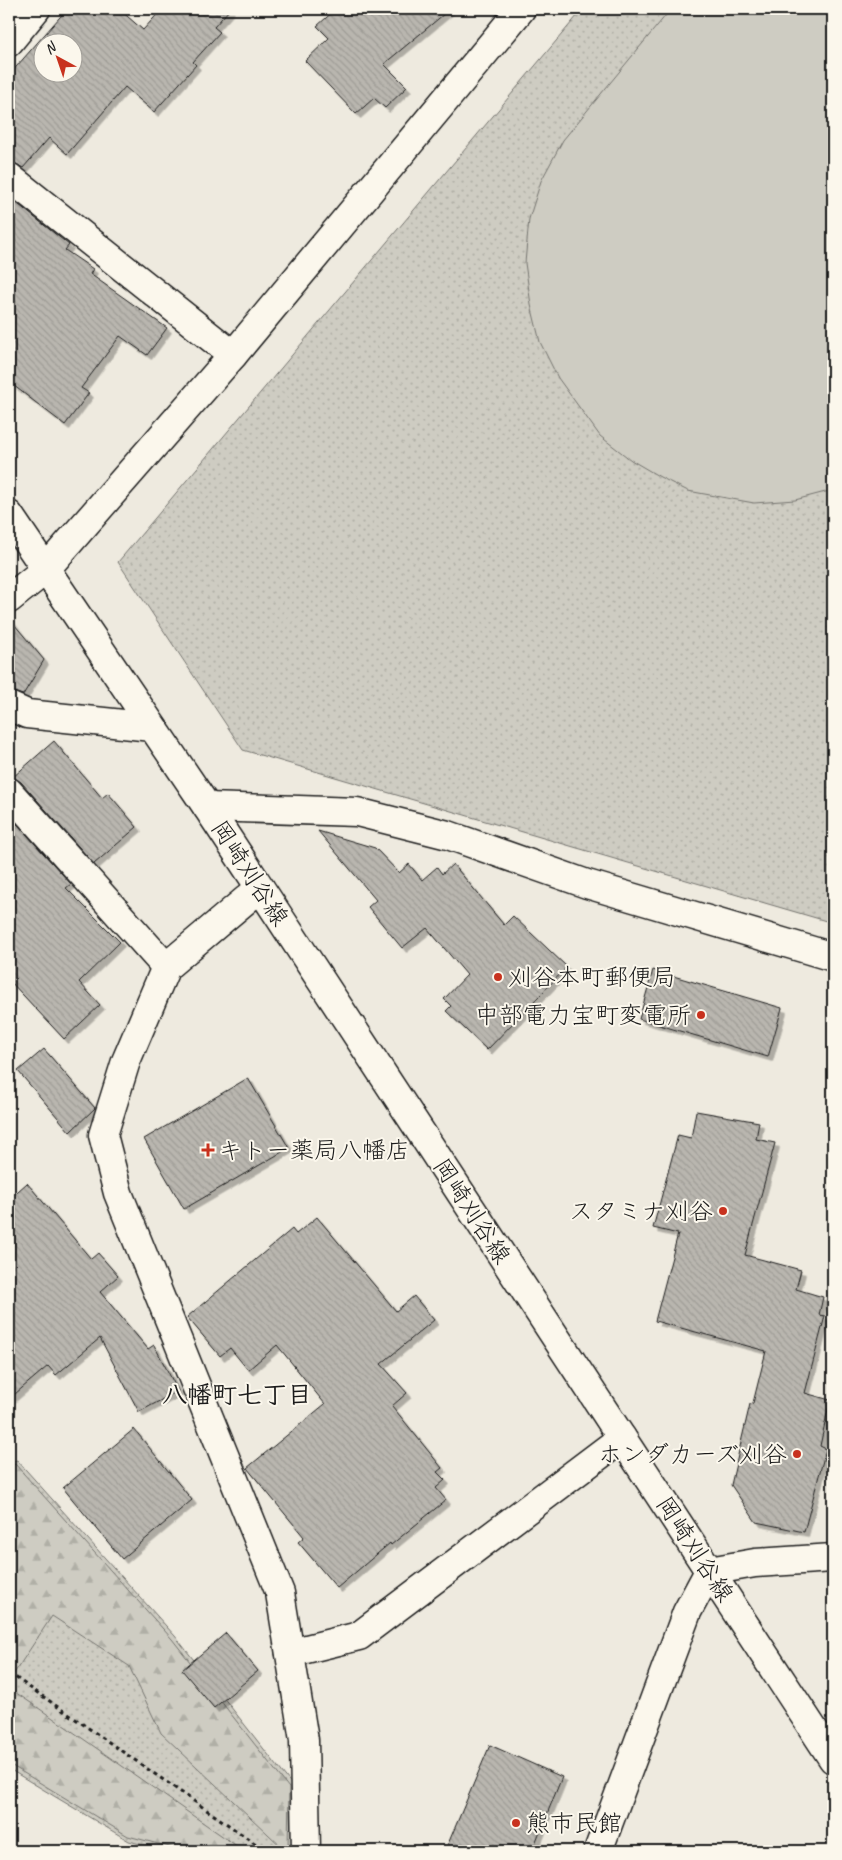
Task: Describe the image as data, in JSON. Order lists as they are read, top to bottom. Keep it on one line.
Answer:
{"streets":{"street":["岡崎刈谷線"]},"districts":["八幡町七丁目"],"places":{"other":["刈谷本町郵便局","中部電力宝町変電所","スタミナ刈谷","ホンダカーズ刈谷","熊市民館"],"health":["キトー薬局八幡店"]},"north":"top left"}
